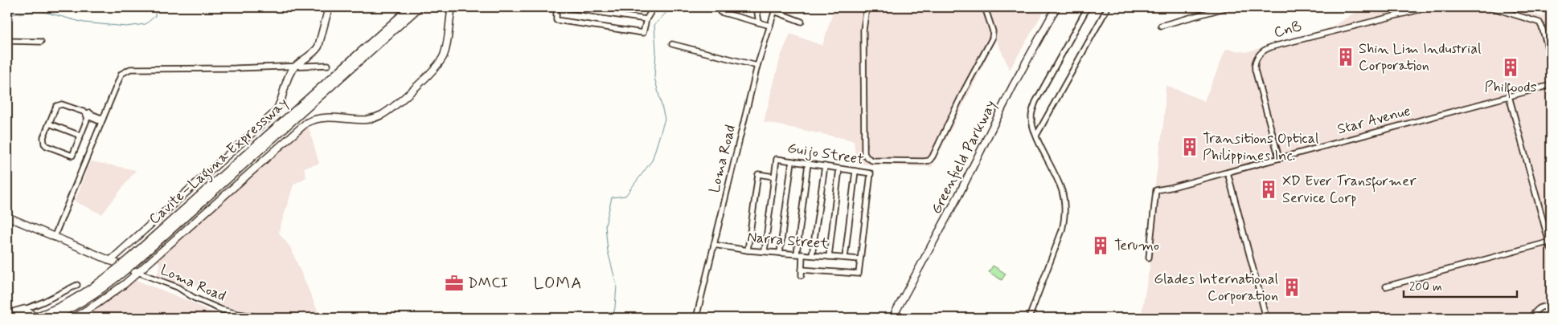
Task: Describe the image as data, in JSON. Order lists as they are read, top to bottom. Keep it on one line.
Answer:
{"streets":{"highway":["Cavite–Laguna Expressway"],"main road":["Greenfield Parkway"],"street":["CnB","Star Avenue","Guijo Street","Loma Road","Narra Street"]},"crossings":[["CnB","Star Avenue"],["Guijo Street","Narra Street"],["Loma Road","Narra Street"]],"districts":["LOMA"],"places":{"building":["Shin Lim Industrial Corporation","Philfoods","Transitions Optical Philippines Inc.","XD Ever Transformer Service Corp","Terumo","Glades International Corporation"],"office":["DMCI"]},"scale_bar":"200 m"}
